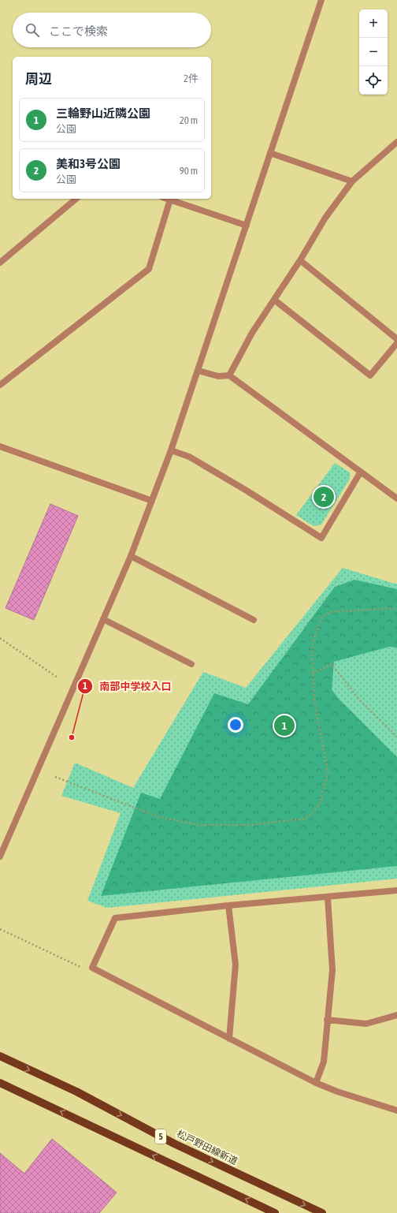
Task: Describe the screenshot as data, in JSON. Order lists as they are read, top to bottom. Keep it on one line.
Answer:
{"streets":{"main road":["5","松戸野田線新道"]},"places":["南部中学校入口"],"page":{"map_buttons":["+","−"],"search":"ここで検索","heading":["周辺","2件"],"list":[{"mark":"1","name":"三輪野山近隣公園","note":"公園","value":"20 m"},{"mark":"2","name":"美和3号公園","note":"公園","value":"90 m"}],"pins":["2","1"]}}
